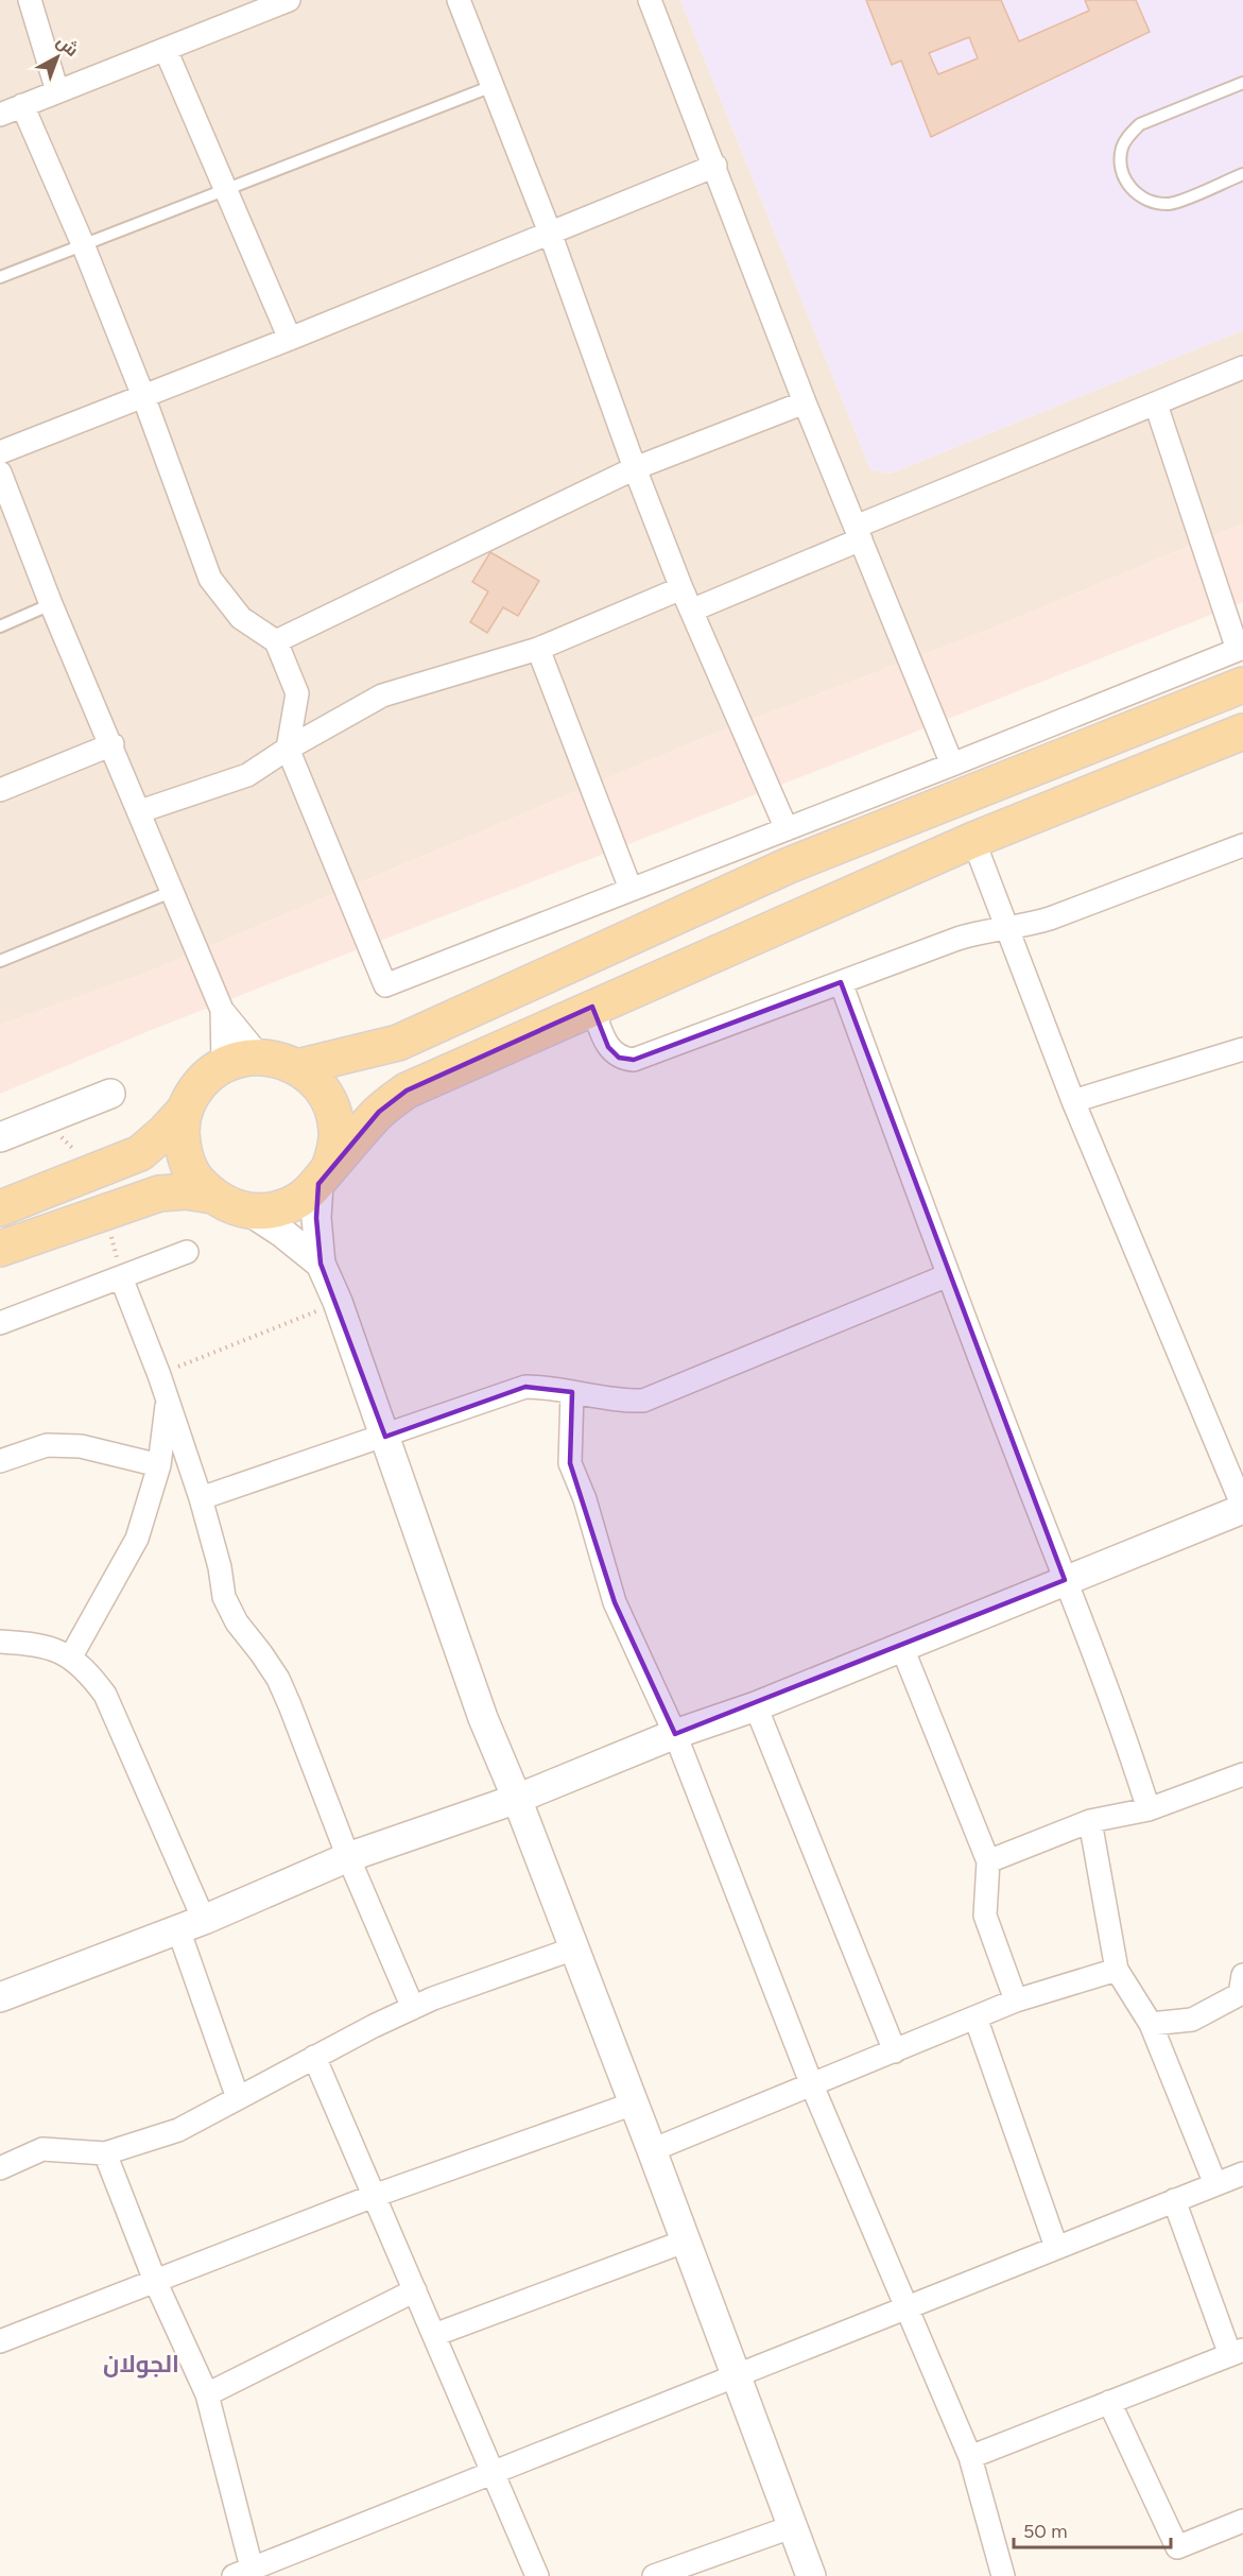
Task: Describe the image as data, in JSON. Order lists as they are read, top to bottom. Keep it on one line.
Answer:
{"districts":["الجولان"],"scale_bar":"50 m","north":"top right"}
